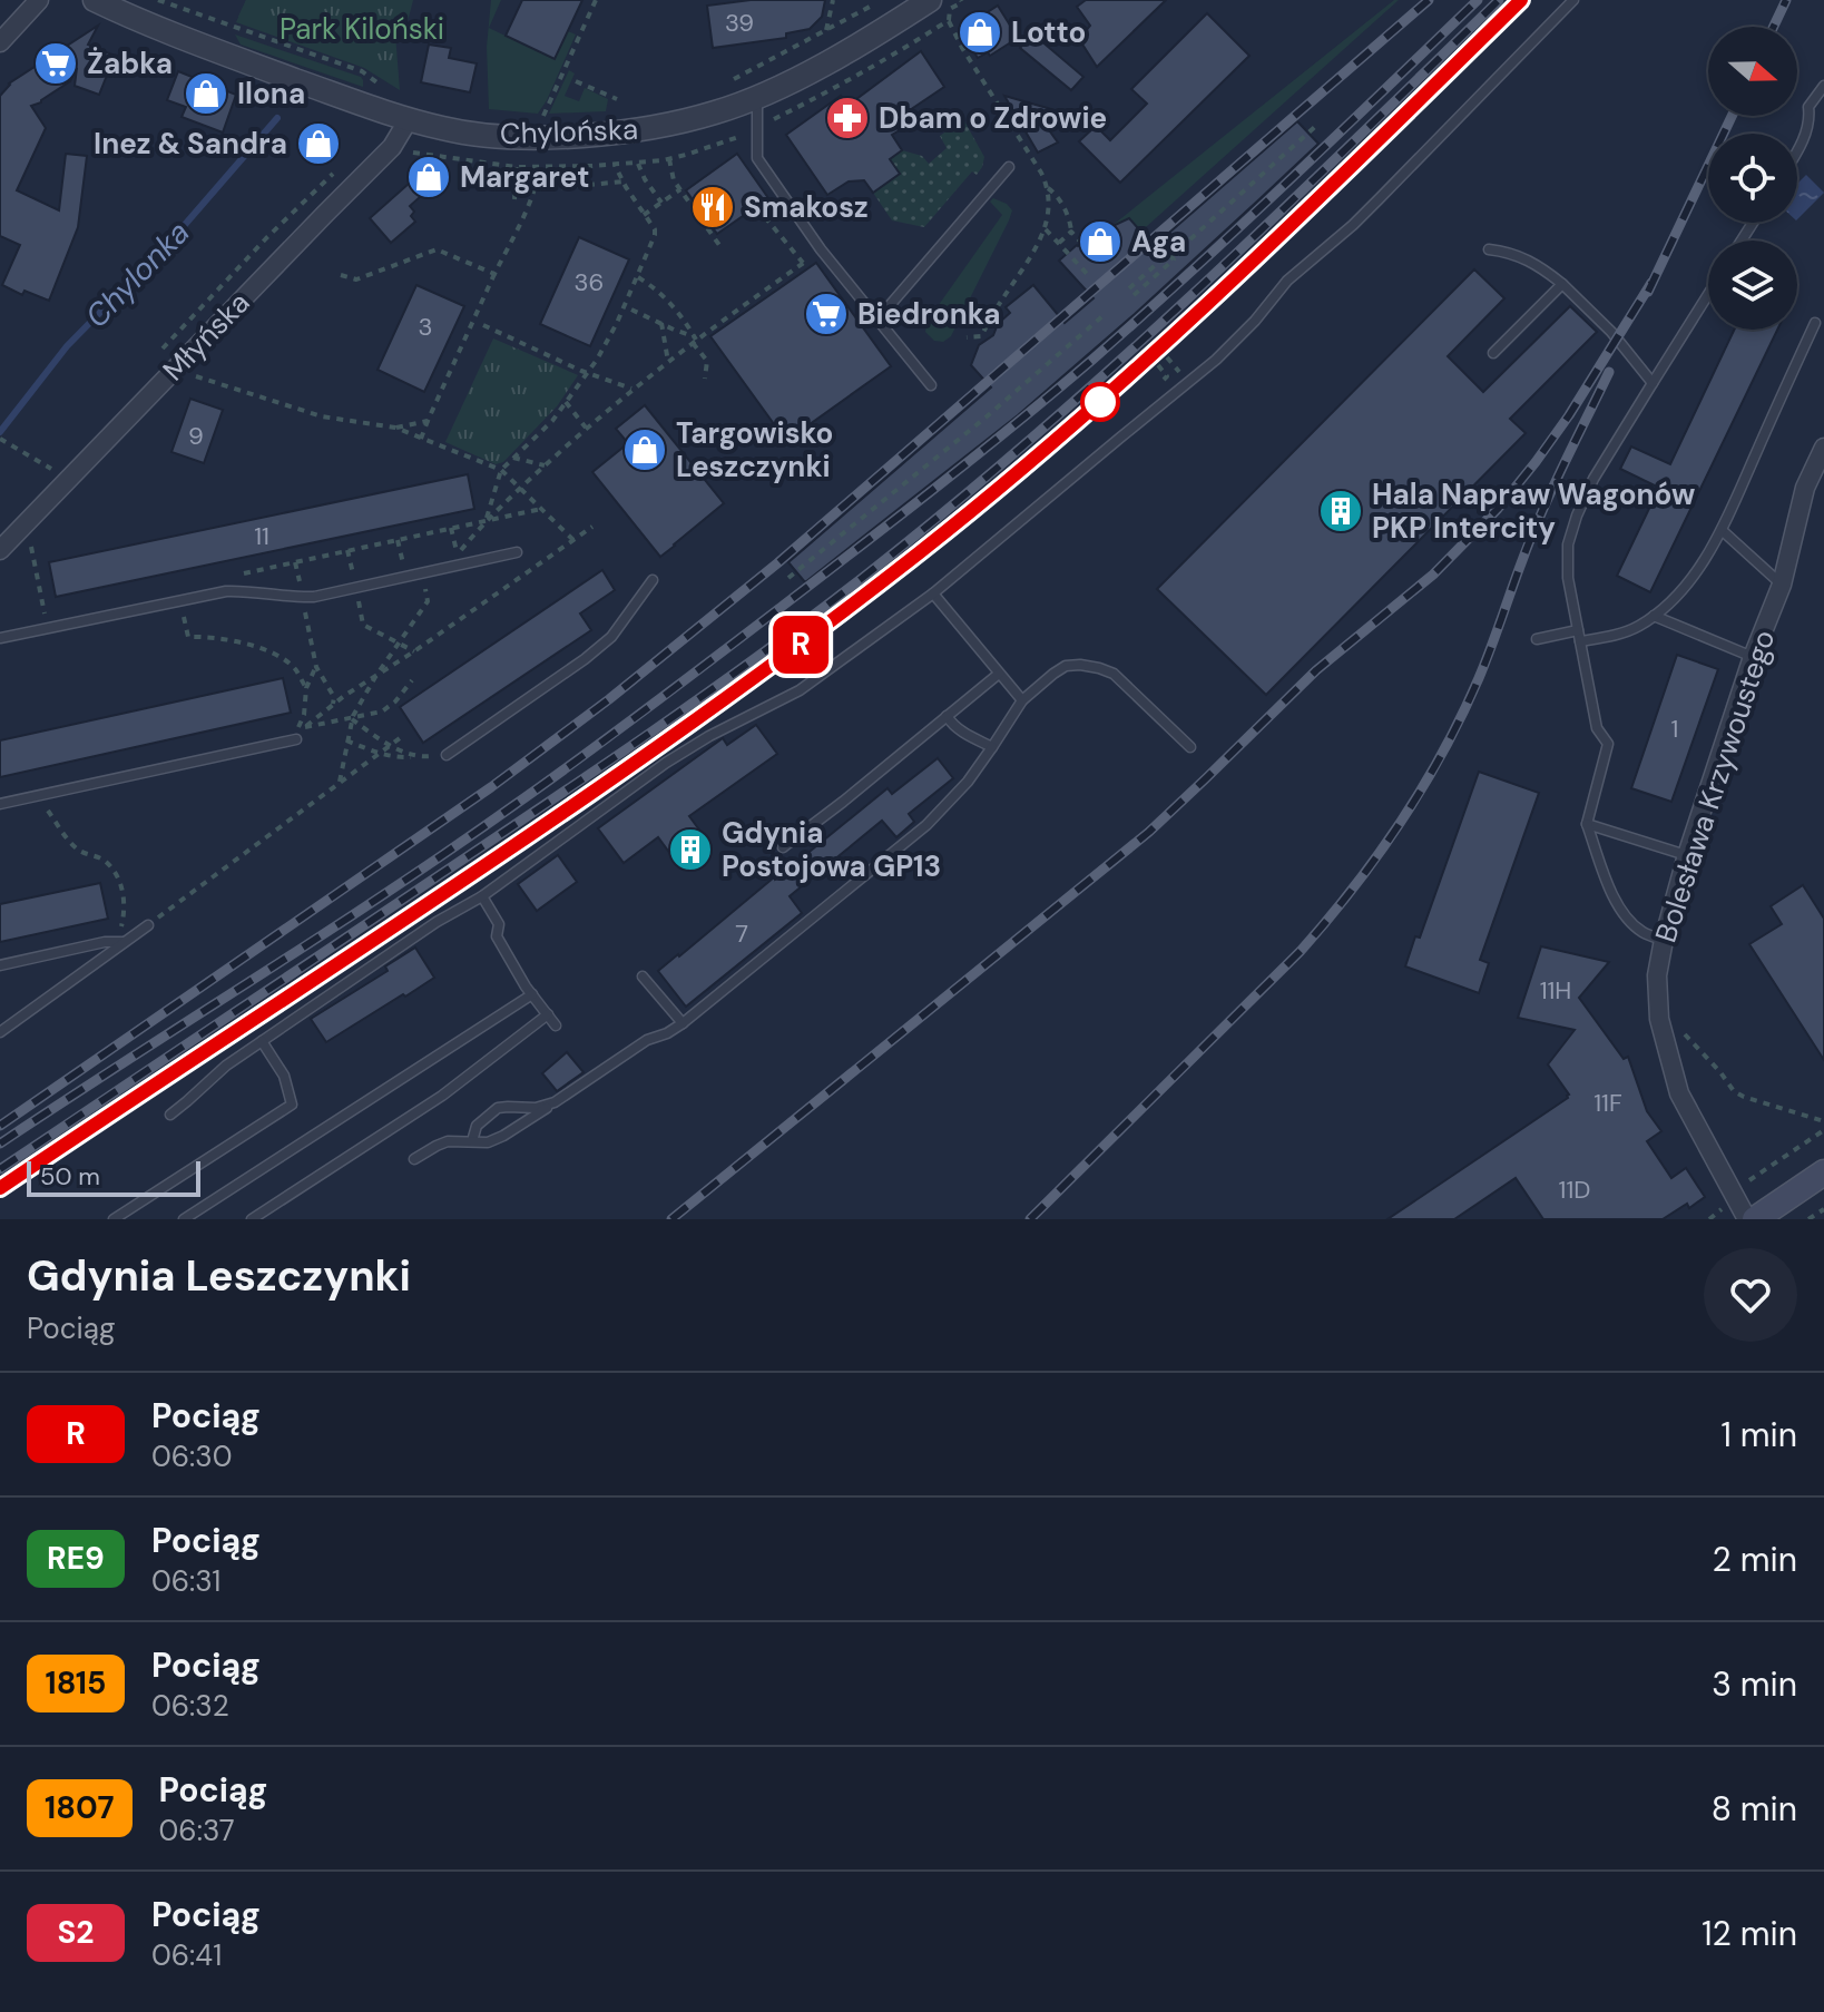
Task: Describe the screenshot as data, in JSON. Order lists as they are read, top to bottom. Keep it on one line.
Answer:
{"streets":{"street":["Chylońska","Młyńska","Bolesława Krzywoustego"]},"crossings":[["Chylońska","Młyńska"]],"water":["Chylonka"],"parks":["Park Kiloński"],"places":{"shop":["Lotto","Ilona","Inez & Sandra","Margaret","Aga","Targowisko Leszczynki"],"supermarket":["Żabka","Biedronka"],"pharmacy":["Dbam o Zdrowie"],"restaurant":["Smakosz"],"building":["Hala Napraw Wagonów PKP Intercity","Gdynia Postojowa GP13"]},"house_numbers":["39","36","3","9","11","1","7","11H","11F","11D"],"scale_bar":"50 m","north":"right","page":{"on_map":"R","scale":"50 m","heading":["Gdynia Leszczynki","Pociąg"],"list":[{"mark":"R","name":"Pociąg","note":"06:30","value":"1 min"},{"mark":"RE9","name":"Pociąg","note":"06:31","value":"2 min"},{"mark":"1815","name":"Pociąg","note":"06:32","value":"3 min"},{"mark":"1807","name":"Pociąg","note":"06:37","value":"8 min"},{"mark":"S2","name":"Pociąg","note":"06:41","value":"12 min"}]}}
